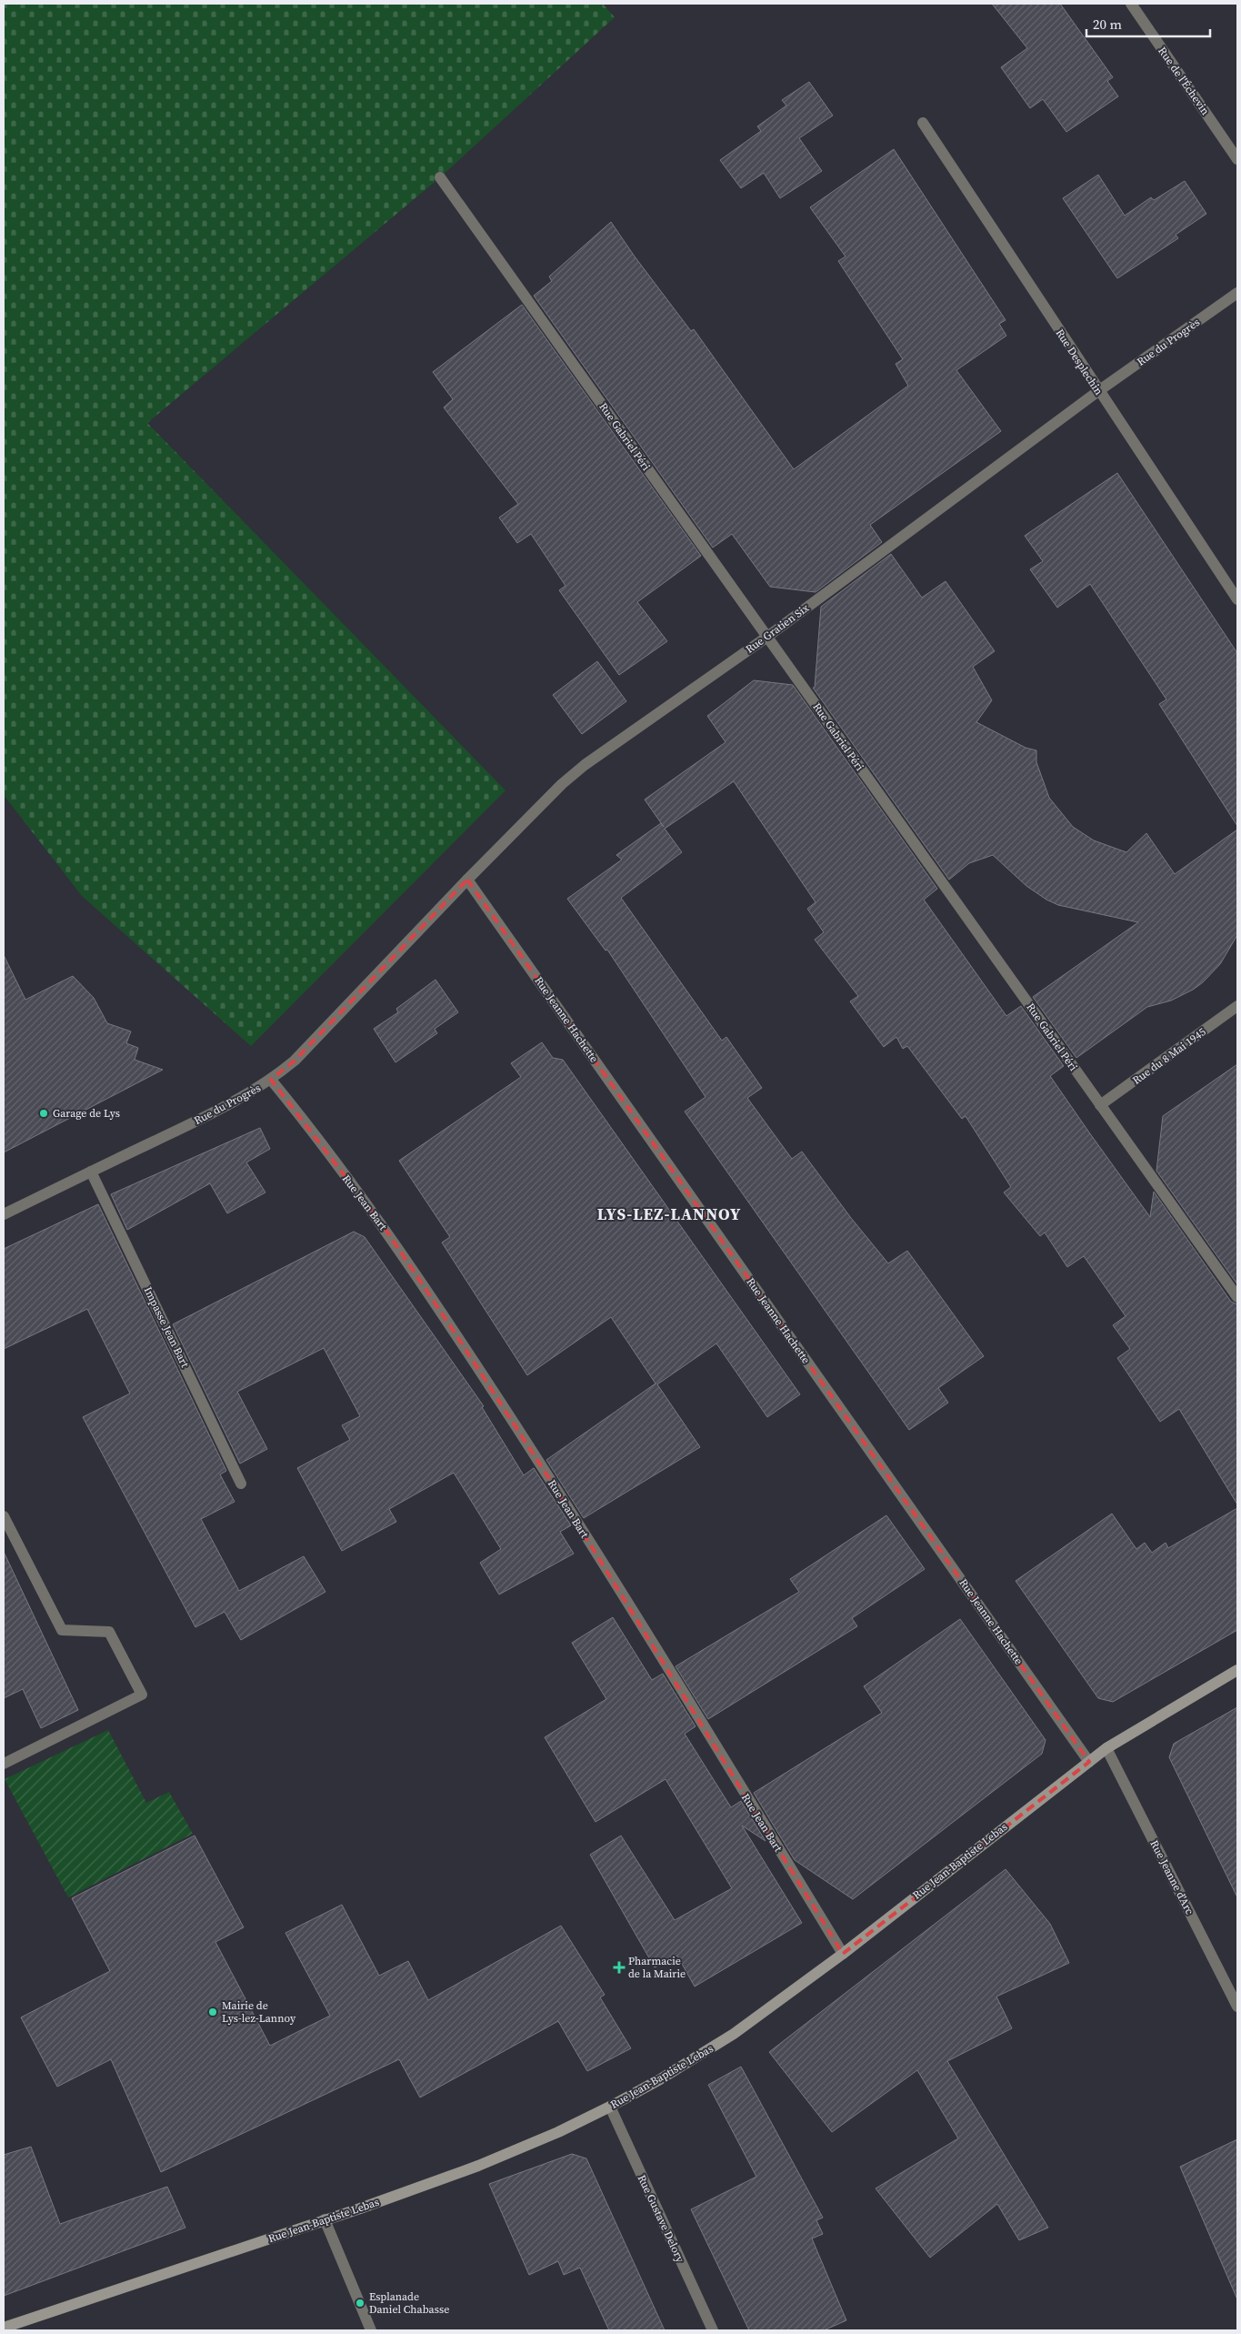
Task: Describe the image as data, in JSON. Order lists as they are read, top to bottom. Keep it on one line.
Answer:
{"streets":{"street":["Rue de l'Échevin","Rue du Progrès","Rue Desplechin","Rue Gabriel Péri","Rue Gratien Six","Rue Jeanne Hachette","Rue du 8 Mai 1945","Rue Jean Bart","Impasse Jean Bart","Rue Jean-Baptiste Lebas","Rue Jeanne d'Arc","Rue Gustave Delory"]},"crossings":[["Rue du Progrès","Rue Desplechin"],["Rue du Progrès","Rue Gratien Six"],["Rue du Progrès","Rue Jeanne Hachette"],["Rue du Progrès","Rue Jean Bart"],["Rue du Progrès","Impasse Jean Bart"],["Rue Desplechin","Rue Gratien Six"],["Rue Gabriel Péri","Rue Gratien Six"],["Rue Gabriel Péri","Rue du 8 Mai 1945"],["Rue Gratien Six","Rue Jeanne Hachette"],["Rue Jeanne Hachette","Rue Jean-Baptiste Lebas"],["Rue Jean Bart","Rue Jean-Baptiste Lebas"],["Rue Jean-Baptiste Lebas","Rue Jeanne d'Arc"],["Rue Jean-Baptiste Lebas","Rue Gustave Delory"]],"districts":["LYS-LEZ-LANNOY"],"places":{"other":["Garage de Lys","Mairie de Lys-lez-Lannoy","Esplanade Daniel Chabasse"],"health":["Pharmacie de la Mairie"]},"scale_bar":"20 m"}
